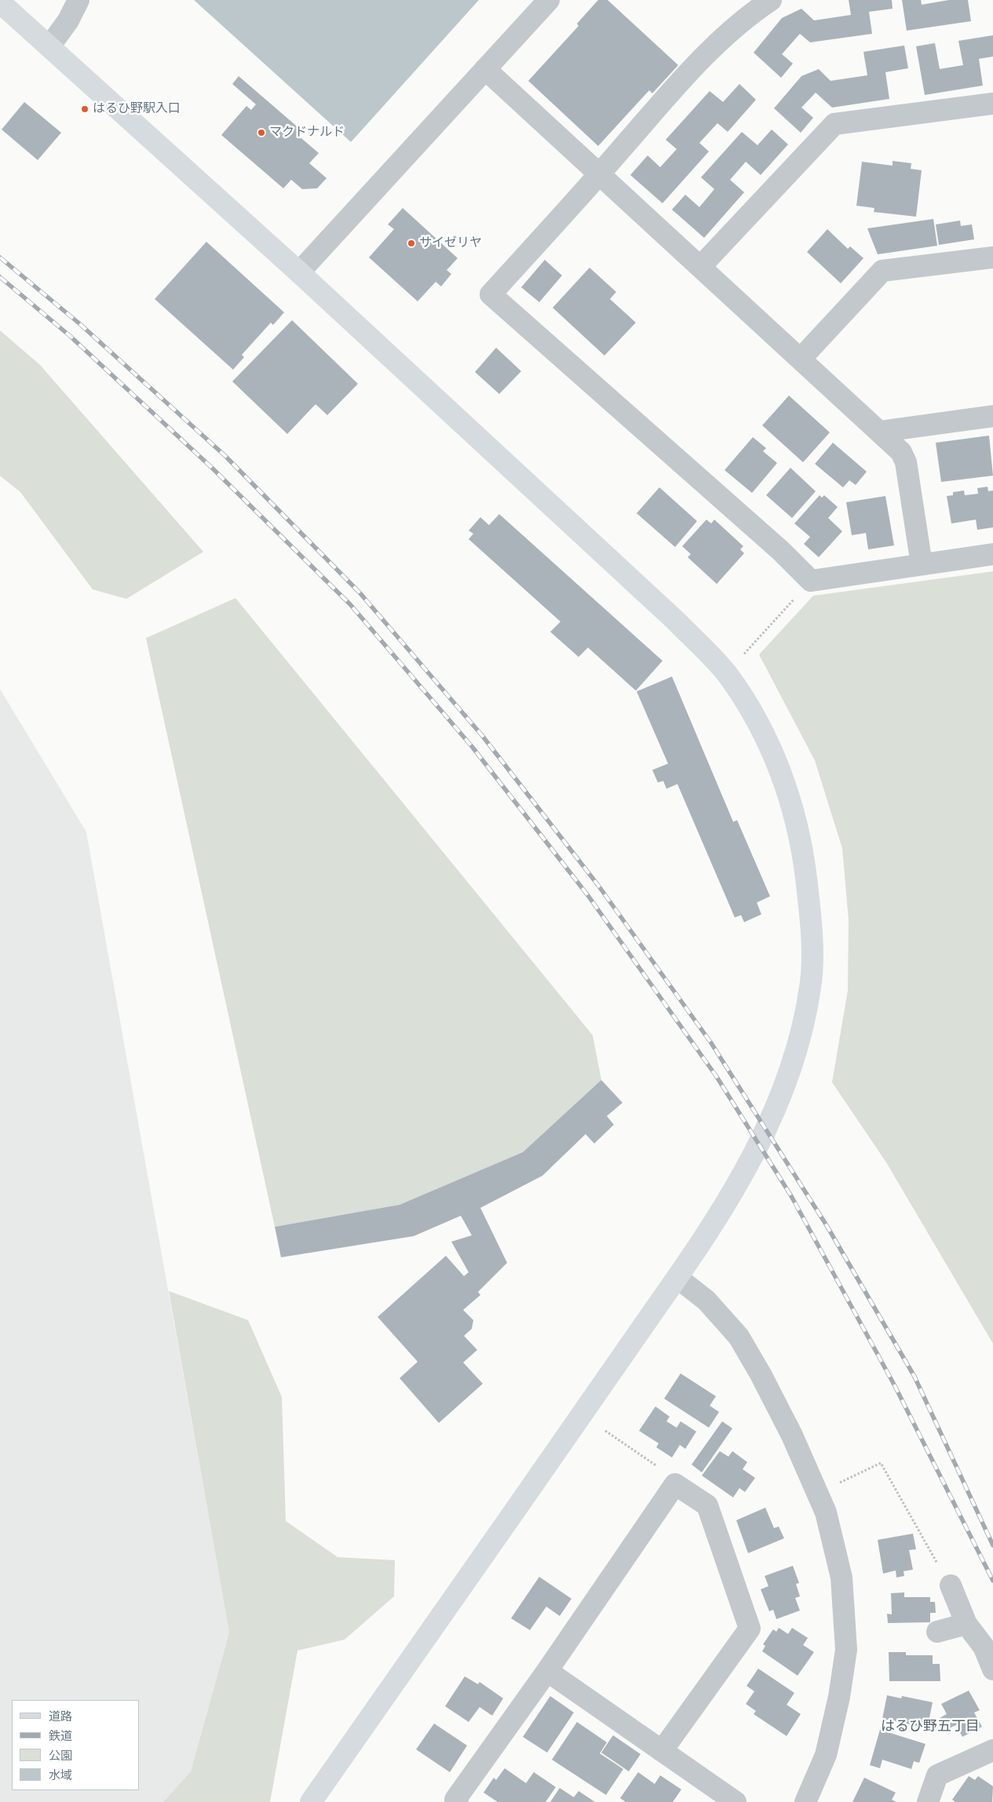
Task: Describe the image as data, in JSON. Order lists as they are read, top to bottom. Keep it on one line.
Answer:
{"districts":["はるひ野五丁目"],"places":["はるひ野駅入口","マクドナルド","サイゼリヤ"],"legend":["道路","鉄道","公園","水域"]}
